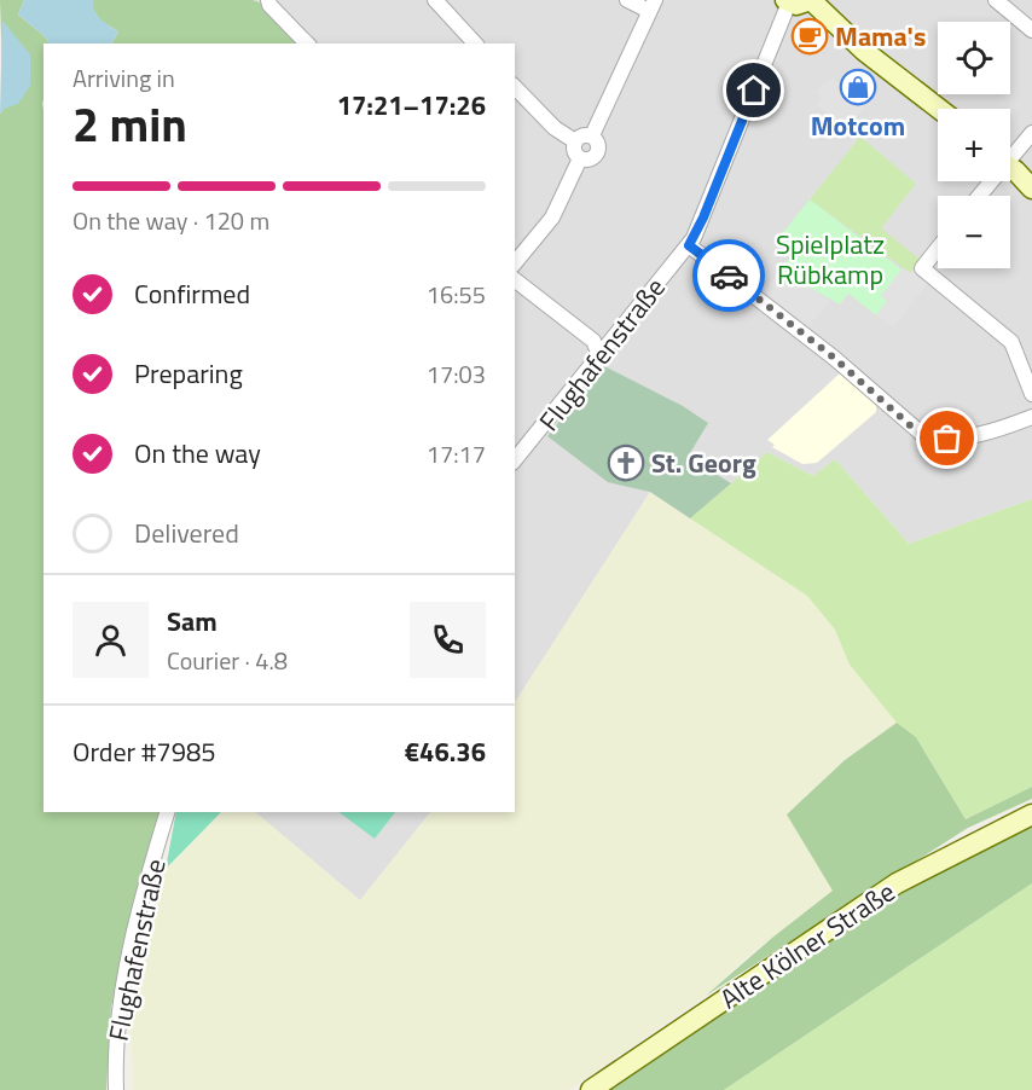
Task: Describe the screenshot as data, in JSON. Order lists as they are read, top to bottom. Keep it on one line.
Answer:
{"streets":{"main road":["Alte Kölner Straße"],"street":["Flughafenstraße"]},"parks":["Spielplatz Rübkamp"],"places":{"cafe":["Mama's"],"shop":["Motcom"],"church":["St. Georg"]},"page":{"map_buttons":["+","−"],"heading":["2 min","Arriving in","17:21–17:26"],"panel":["Sam","Courier · 4.8","Order #7985","€46.36"],"bar":"On the way · 120 m","list":[["Confirmed","16:55"],["Preparing","17:03"],["On the way","17:17"],"Delivered"]}}
